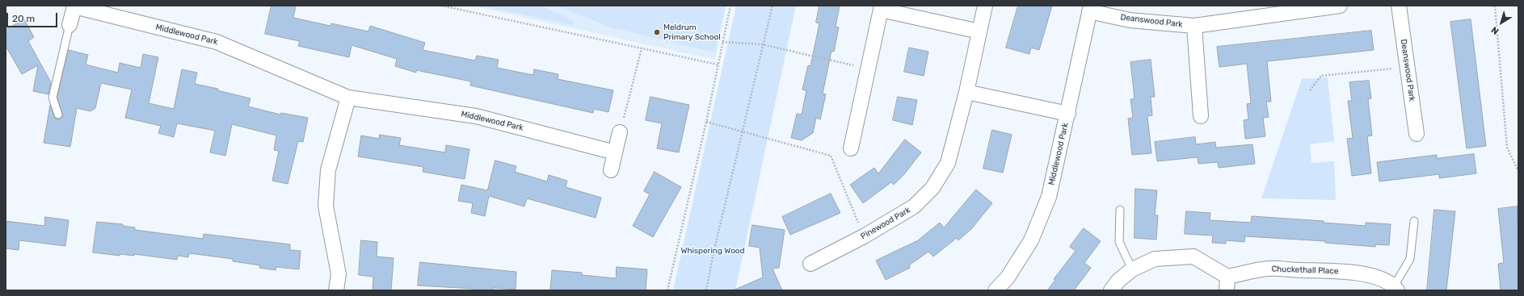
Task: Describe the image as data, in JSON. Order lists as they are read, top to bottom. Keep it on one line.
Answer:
{"streets":{"street":["Deanswood Park","Middlewood Park","Pinewood Park","Chuckethall Place"]},"crossings":[["Deanswood Park","Middlewood Park"]],"parks":["Whispering Wood"],"places":["Meldrum Primary School"],"scale_bar":"20 m","north":"bottom left"}
